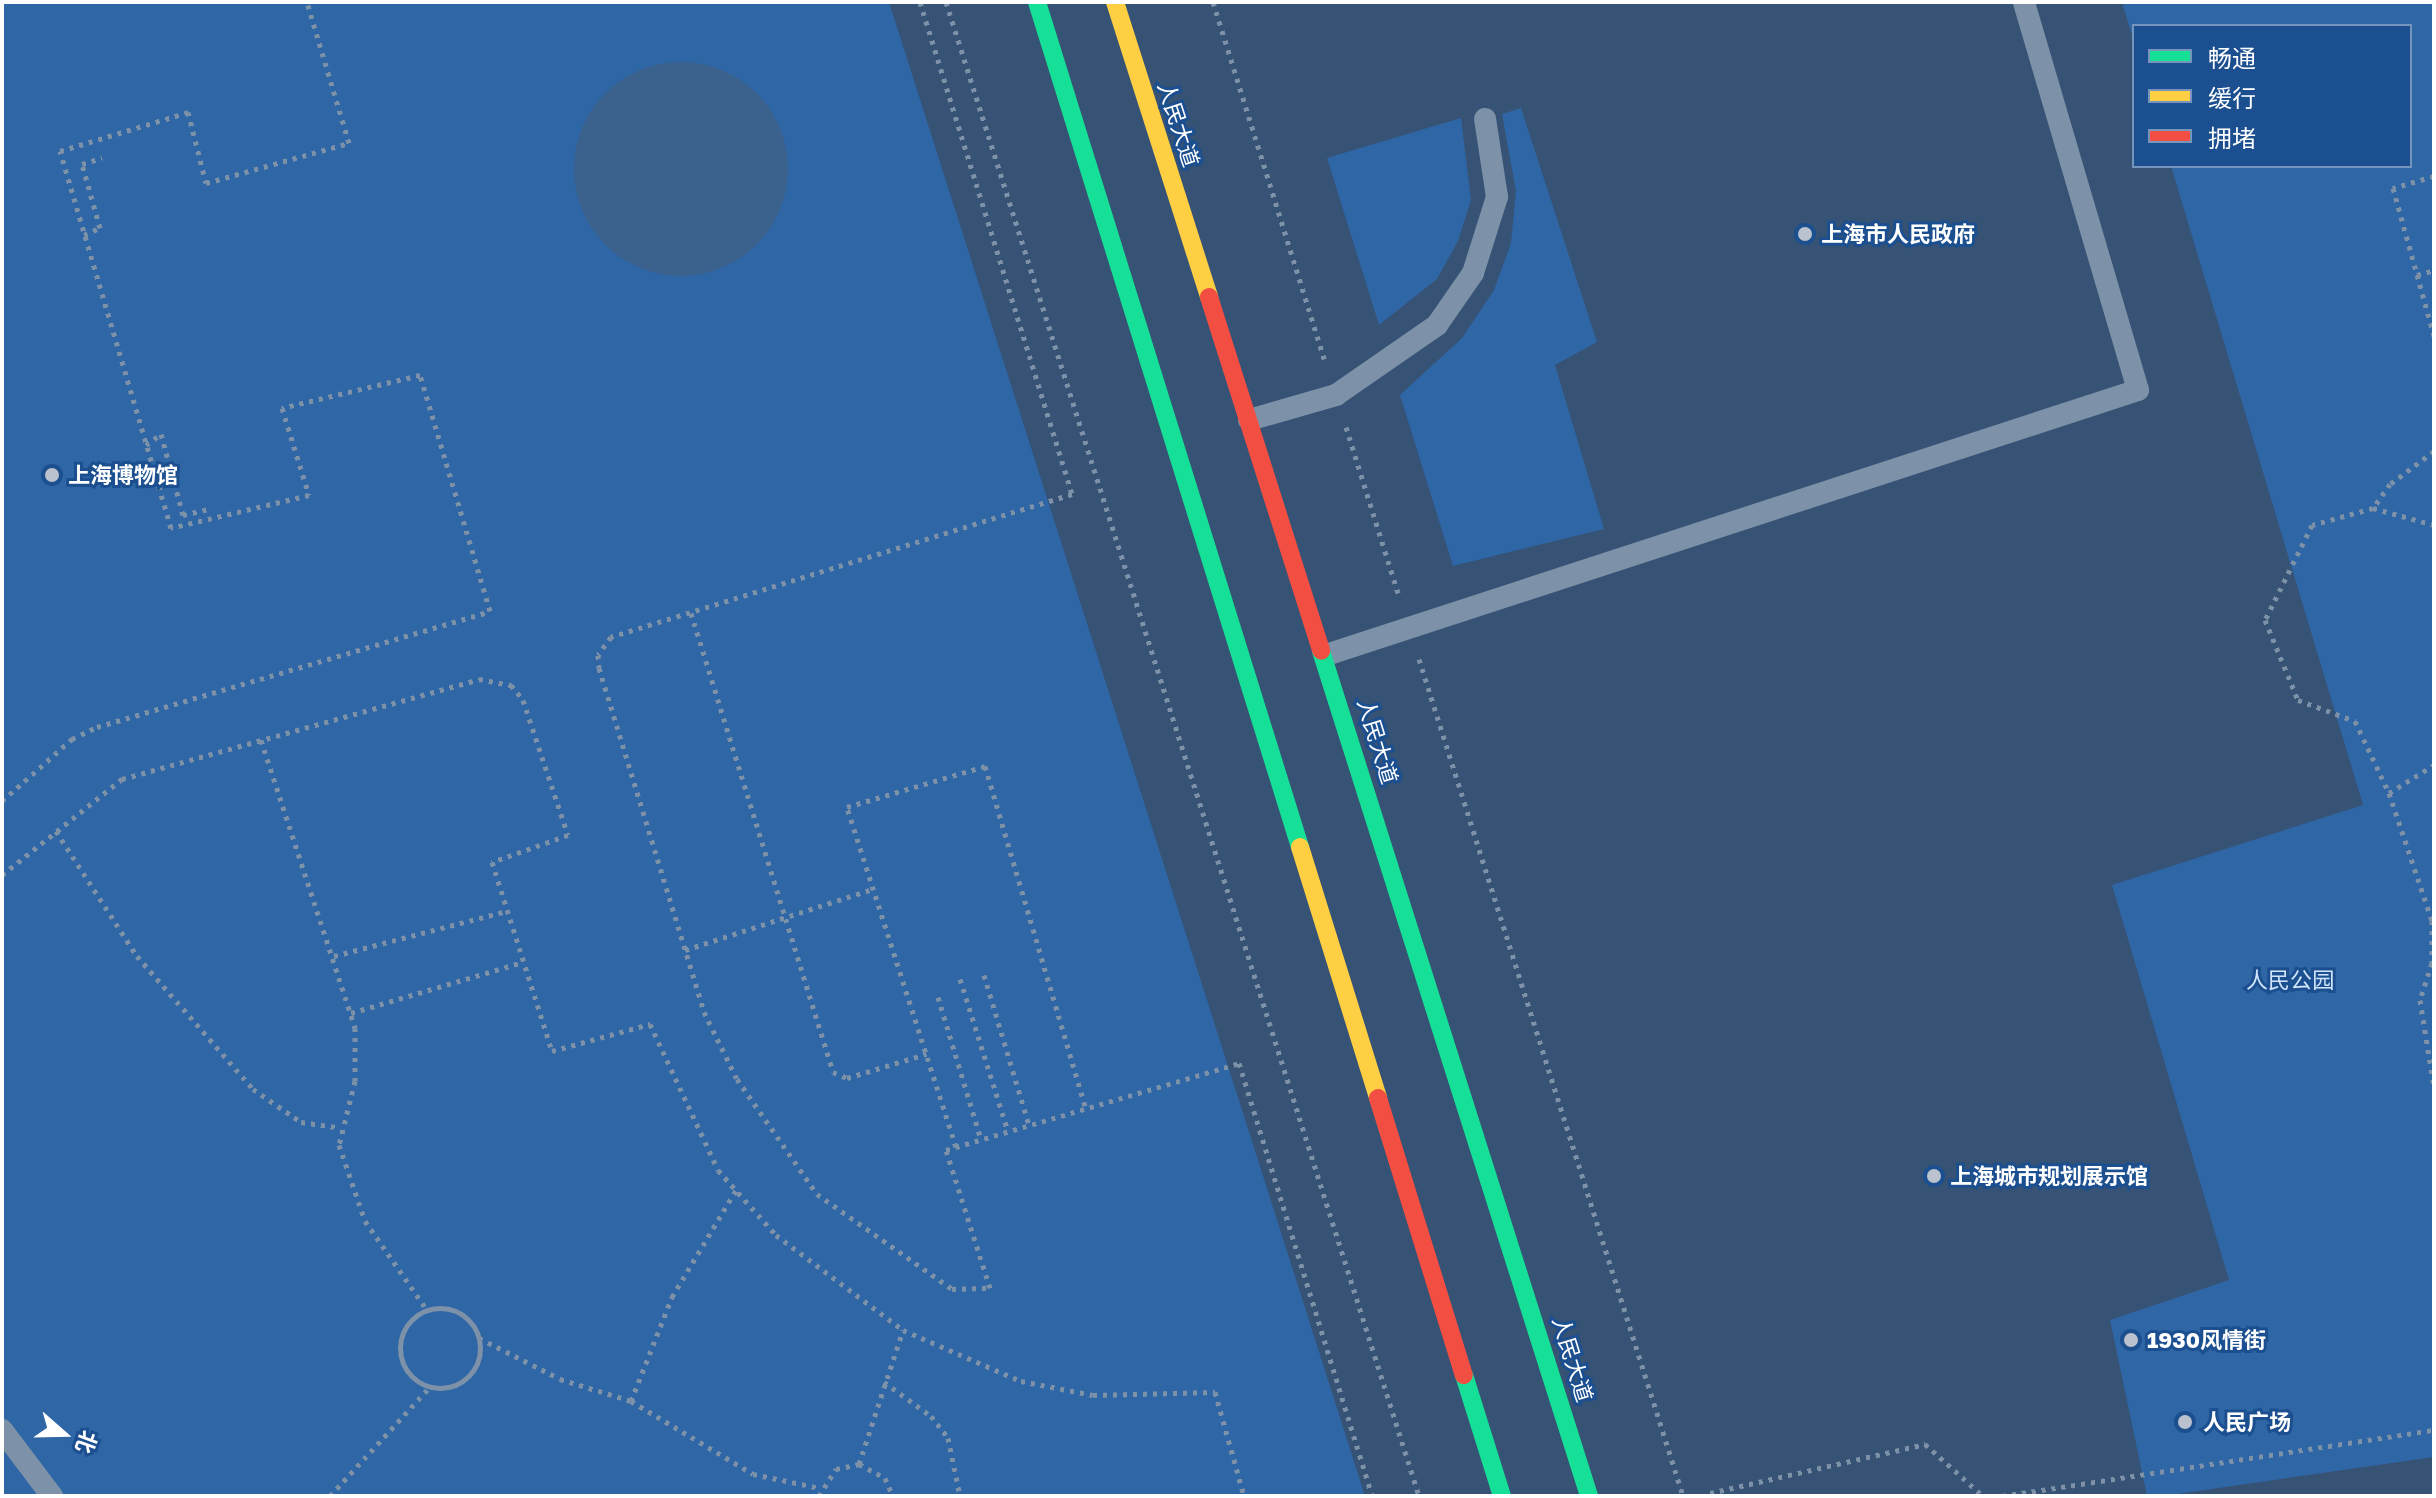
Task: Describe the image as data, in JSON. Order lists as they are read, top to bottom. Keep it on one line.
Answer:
{"streets":{"street":["人民大道"]},"parks":["人民公园"],"places":["上海市人民政府","上海博物馆","上海城市规划展示馆","1930风情街","人民广场"],"legend":["畅通","缓行","拥堵"],"north":"right"}
